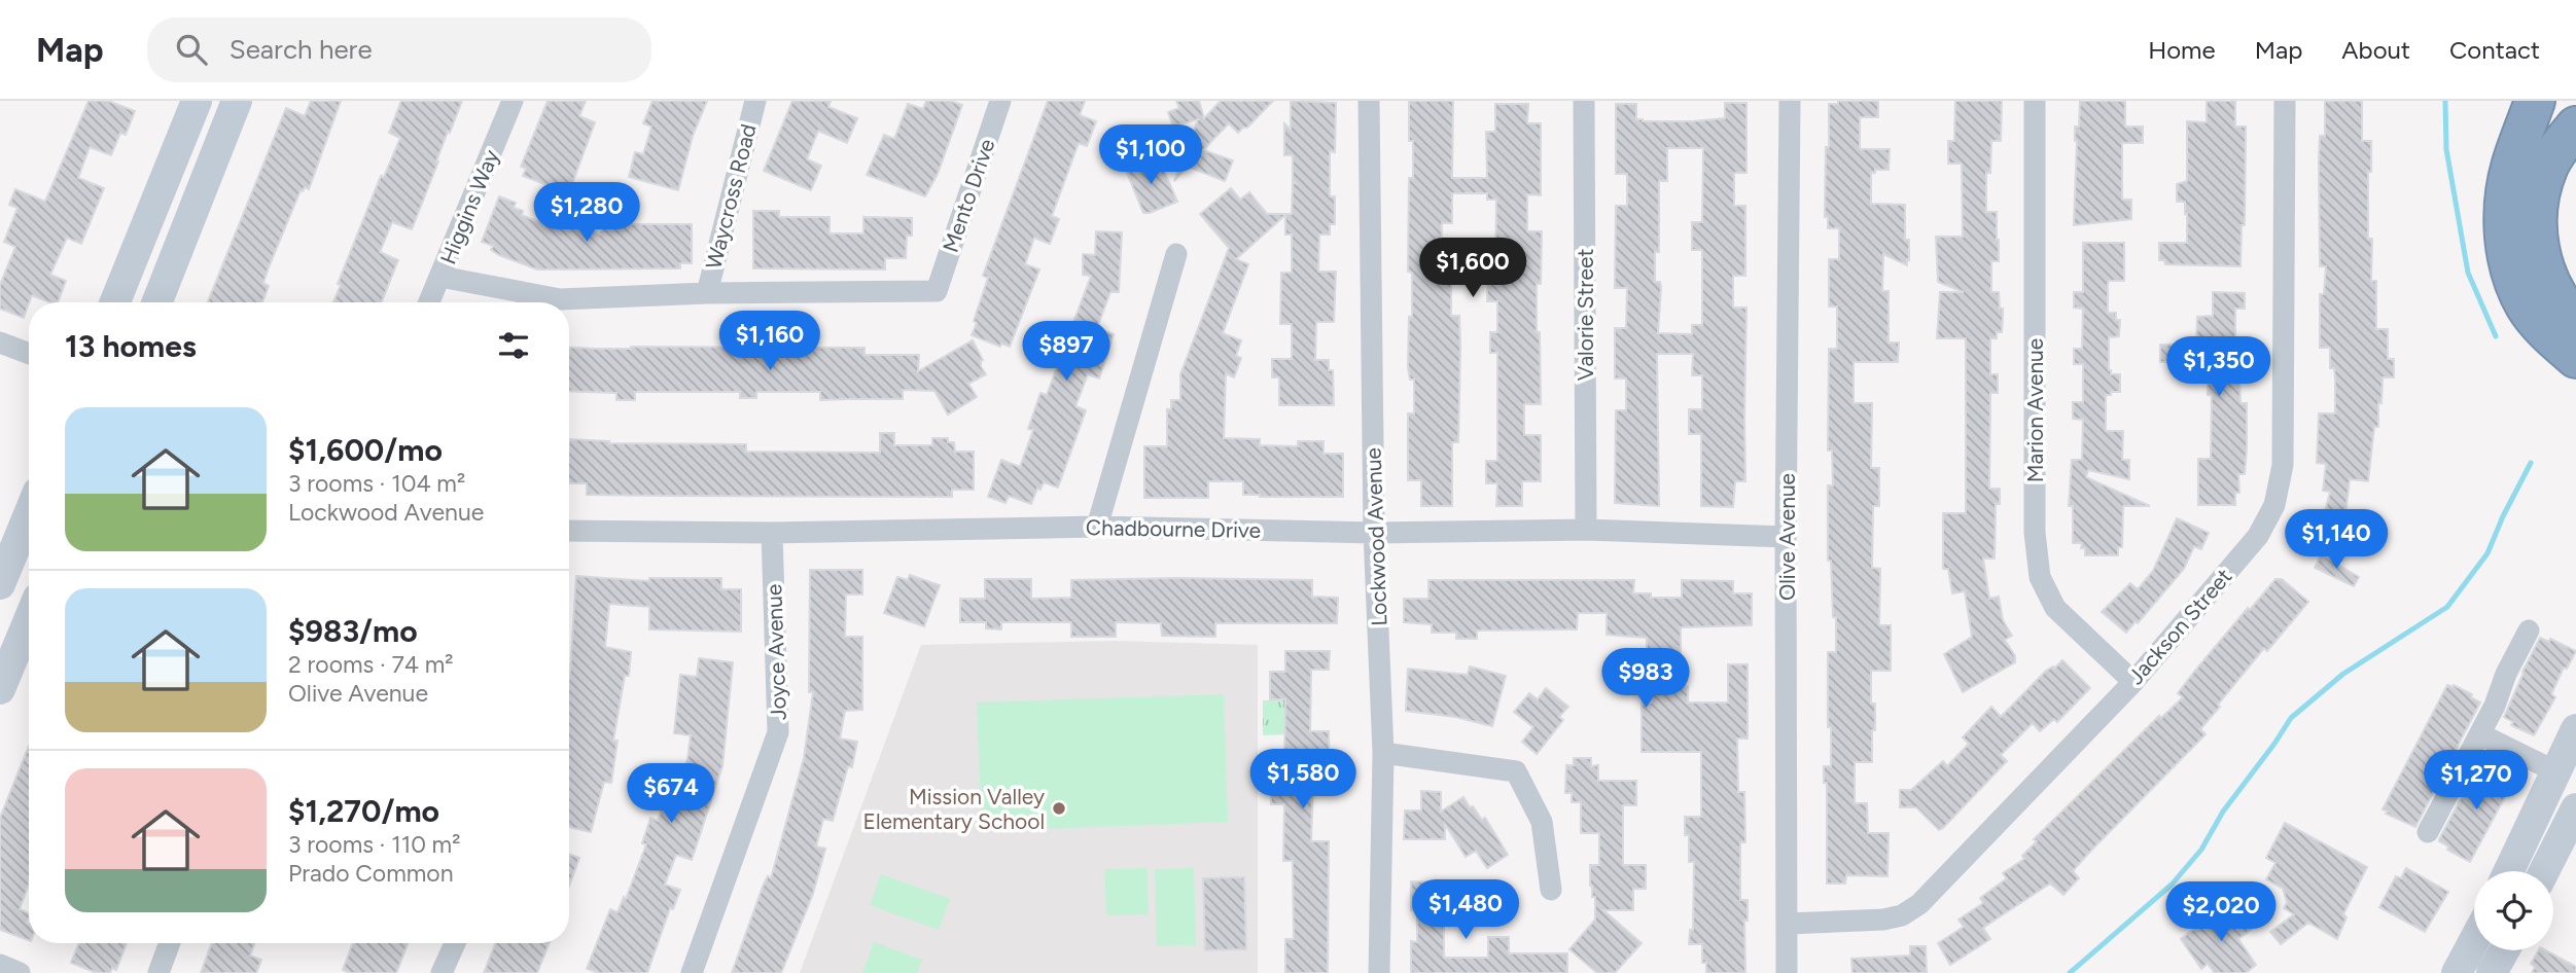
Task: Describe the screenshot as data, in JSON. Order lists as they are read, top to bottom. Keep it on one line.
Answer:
{"streets":{"street":["Mento Drive","Waycross Road","Higgins Way","Valorie Street","Marion Avenue","Chadbourne Drive","Lockwood Avenue","Olive Avenue","Jackson Street","Joyce Avenue"]},"crossings":[["Mento Drive","Waycross Road"],["Valorie Street","Chadbourne Drive"],["Marion Avenue","Jackson Street"],["Chadbourne Drive","Lockwood Avenue"],["Chadbourne Drive","Olive Avenue"],["Chadbourne Drive","Joyce Avenue"],["Olive Avenue","Jackson Street"]],"places":["Mission Valley Elementary School"],"page":{"header":"Map","search":"Search here","nav":["Home","Map","About","Contact"],"price":["$1,100","$1,280","$1,600","$1,160","$897","$1,350","$1,140","$983","$1,580","$1,270","$674","$1,480","$2,020"],"heading":"13 homes","list":[{"name":"$1,600/mo","note":"3 rooms · 104 m² · Lockwood Avenue"},{"name":"$983/mo","note":"2 rooms · 74 m² · Olive Avenue"},{"name":"$1,270/mo","note":"3 rooms · 110 m² · Prado Common"}]}}
